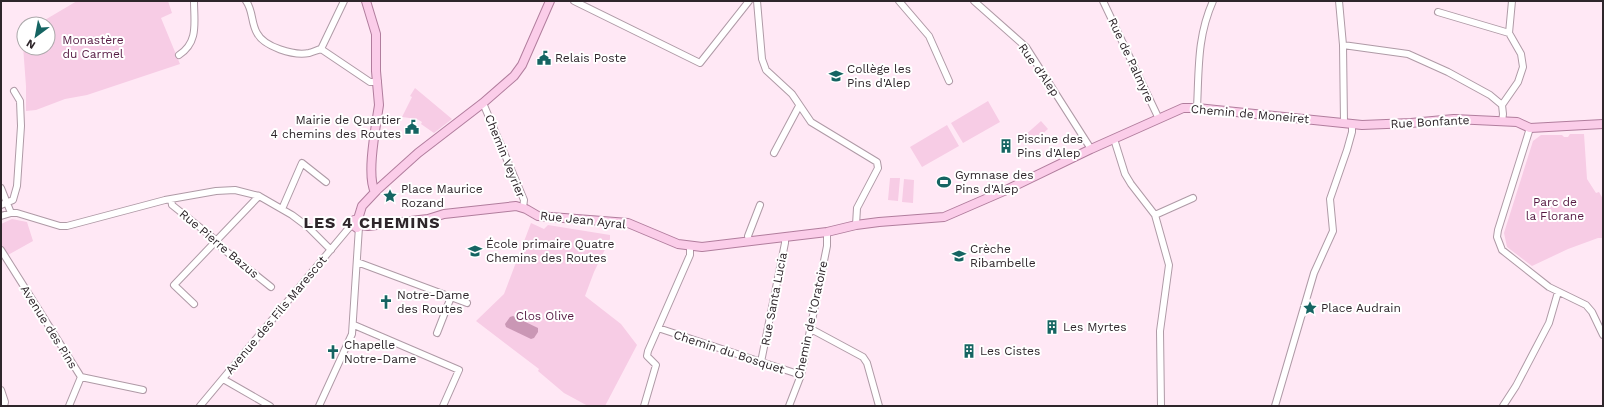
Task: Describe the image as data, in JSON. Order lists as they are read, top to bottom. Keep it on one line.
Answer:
{"streets":{"main road":["Chemin de Moneiret","Rue Bonfante","Rue Jean Ayral"],"street":["Rue de Palmyre","Rue d'Alep","Chemin Veyrier","Rue Pierre Bazus","Rue Santa Lucia","Avenue des Fils Marescot","Chemin de l'Oratoire","Avenue des Pins","Chemin du Bosquet"]},"crossings":[["Rue de Palmyre","Chemin de Moneiret"],["Rue d'Alep","Chemin de Moneiret"],["Chemin de Moneiret","Rue Bonfante"],["Chemin de Moneiret","Rue Jean Ayral"],["Chemin de Moneiret","Chemin de l'Oratoire"],["Chemin Veyrier","Rue Jean Ayral"],["Rue Jean Ayral","Rue Santa Lucia"],["Rue Jean Ayral","Avenue des Fils Marescot"],["Rue Jean Ayral","Chemin de l'Oratoire"],["Rue Santa Lucia","Chemin du Bosquet"],["Chemin de l'Oratoire","Chemin du Bosquet"]],"districts":["LES 4 CHEMINS"],"parks":["Monastère du Carmel","Parc de la Florane","Clos Olive"],"places":{"public building":["Relais Poste","Mairie de Quartier 4 chemins des Routes"],"school or university":["Collège les Pins d'Alep","École primaire Quatre Chemins des Routes","Crèche Ribambelle"],"building":["Piscine des Pins d'Alep","Les Myrtes","Les Cistes"],"sports":["Gymnase des Pins d'Alep"],"place":["Place Maurice Rozand","Place Audrain"],"church":["Notre-Dame des Routes","Chapelle Notre-Dame"]},"north":"bottom left"}
